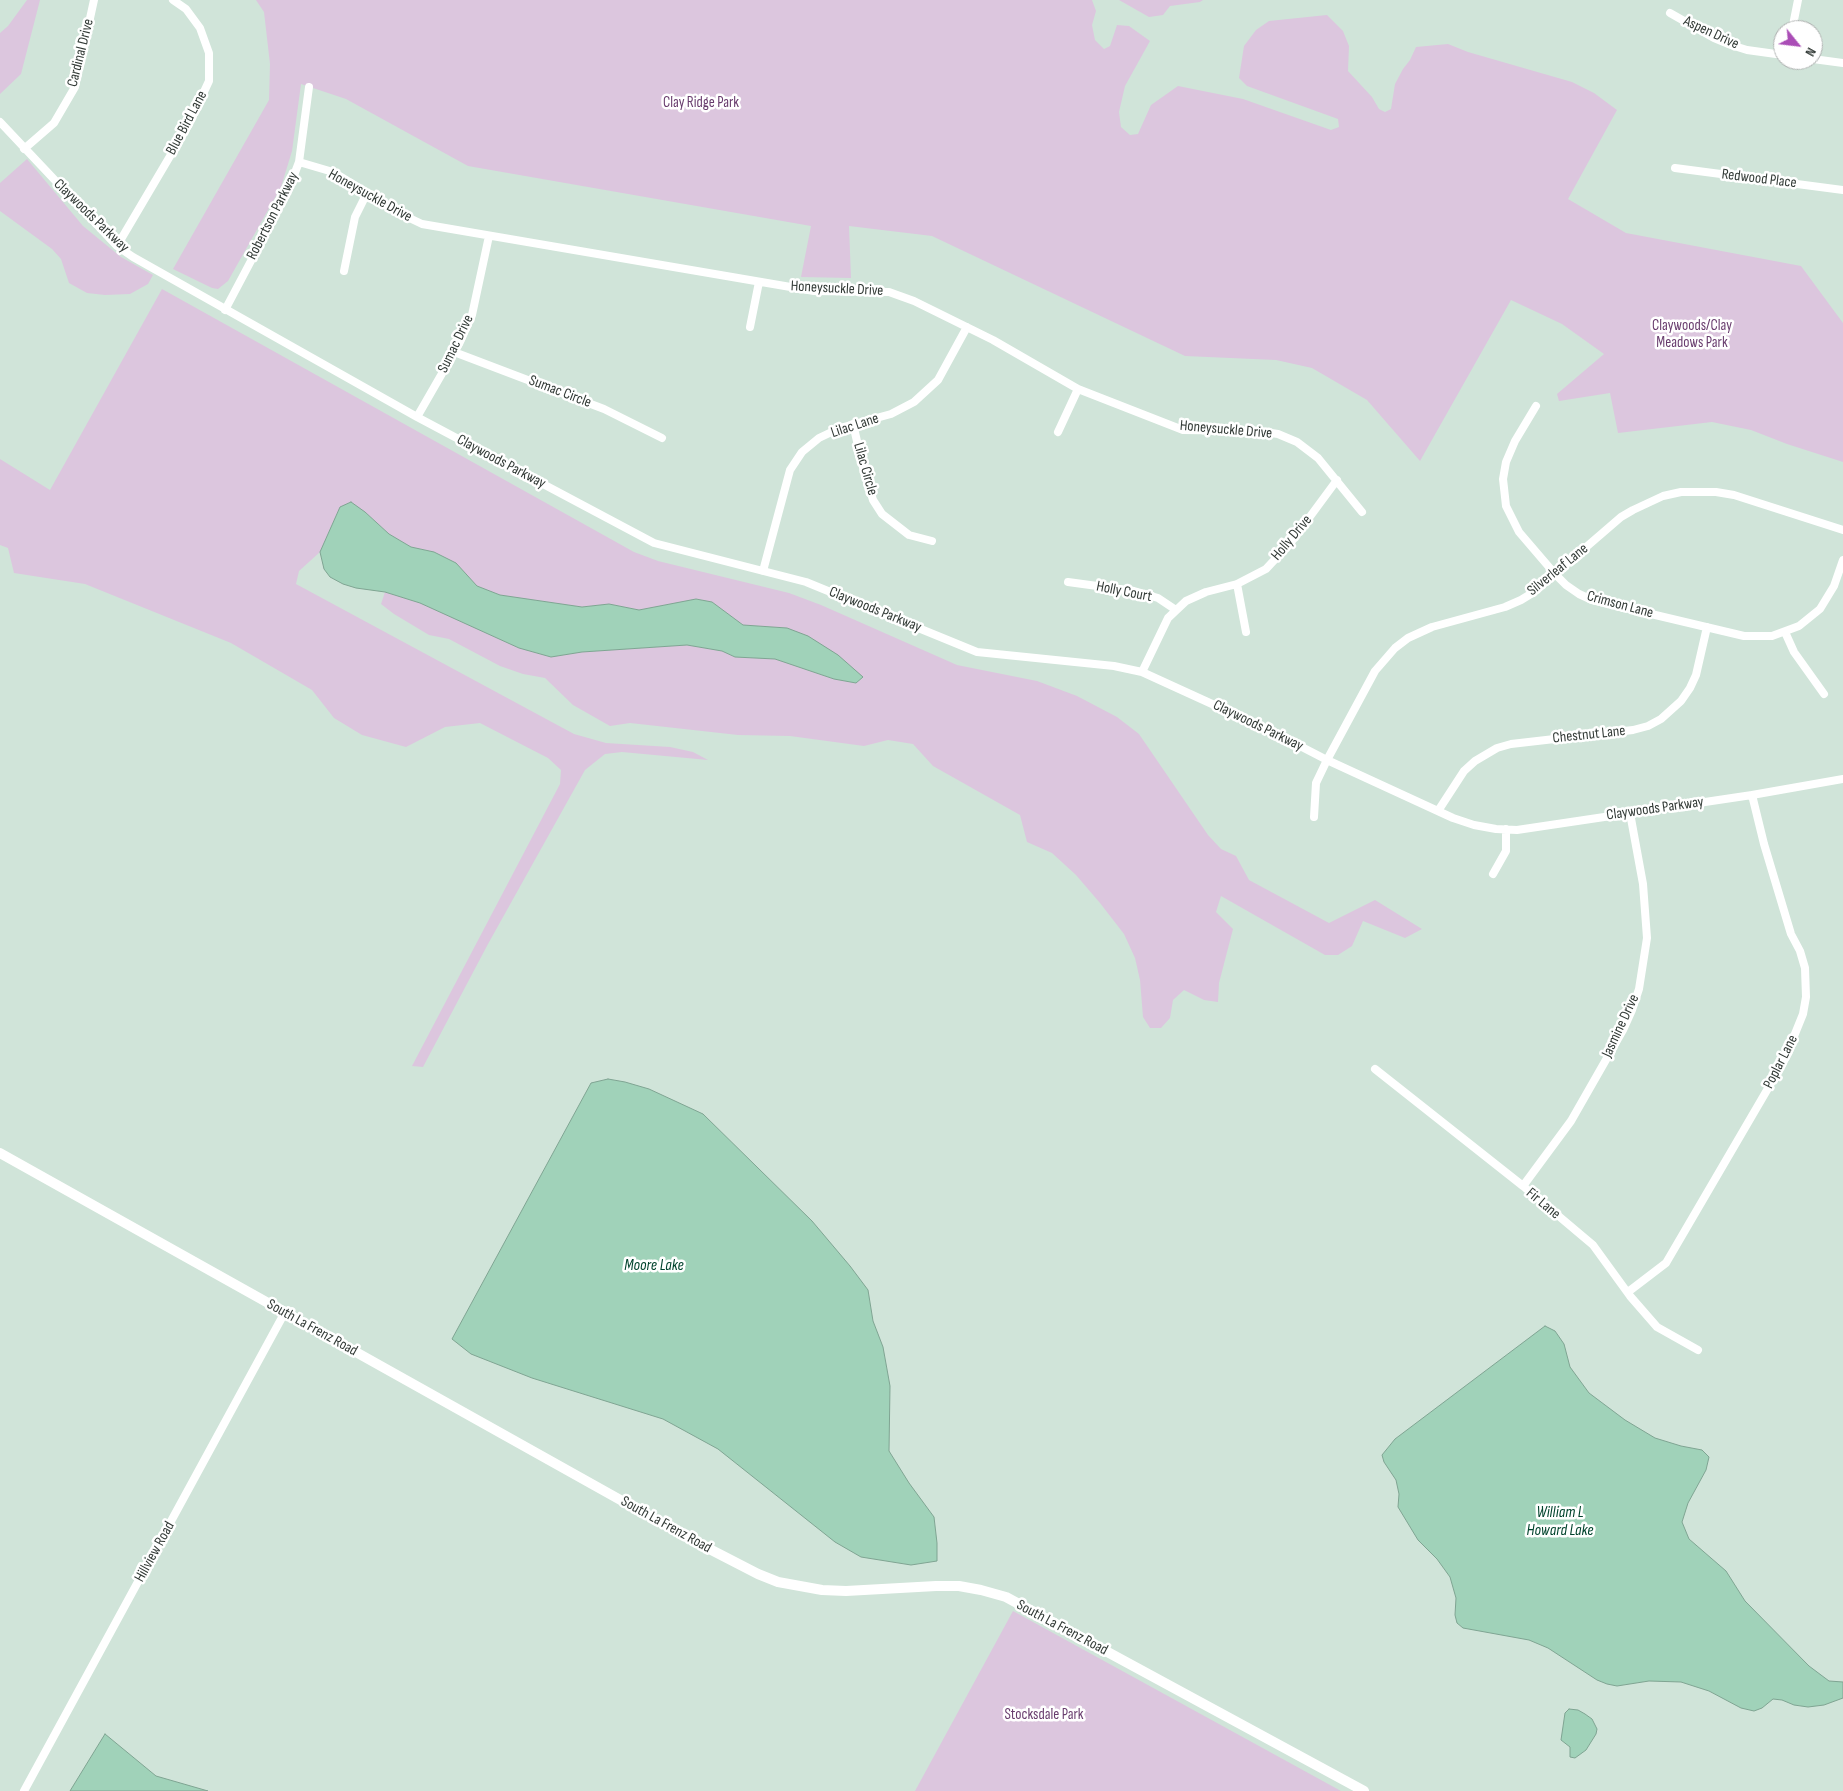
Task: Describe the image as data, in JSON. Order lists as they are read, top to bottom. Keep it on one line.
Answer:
{"streets":{"street":["Aspen Drive","Cardinal Drive","Blue Bird Lane","Redwood Place","Honeysuckle Drive","Claywoods Parkway","Robertson Parkway","Sumac Drive","Sumac Circle","Lilac Lane","Lilac Circle","Holly Drive","Silverleaf Lane","Holly Court","Crimson Lane","Chestnut Lane","Jasmine Drive","Poplar Lane","Fir Lane","South La Frenz Road","Hillview Road"]},"crossings":[["Cardinal Drive","Claywoods Parkway"],["Blue Bird Lane","Claywoods Parkway"],["Honeysuckle Drive","Robertson Parkway"],["Honeysuckle Drive","Sumac Drive"],["Honeysuckle Drive","Lilac Lane"],["Honeysuckle Drive","Holly Drive"],["Claywoods Parkway","Robertson Parkway"],["Claywoods Parkway","Sumac Drive"],["Claywoods Parkway","Lilac Lane"],["Claywoods Parkway","Holly Drive"],["Claywoods Parkway","Silverleaf Lane"],["Claywoods Parkway","Chestnut Lane"],["Claywoods Parkway","Jasmine Drive"],["Claywoods Parkway","Poplar Lane"],["Sumac Drive","Sumac Circle"],["Lilac Lane","Lilac Circle"],["Holly Drive","Holly Court"],["Silverleaf Lane","Crimson Lane"],["Crimson Lane","Chestnut Lane"],["Jasmine Drive","Fir Lane"],["Poplar Lane","Fir Lane"],["South La Frenz Road","Hillview Road"]],"water":["Moore Lake","William L Howard Lake"],"parks":["Clay Ridge Park","Claywoods/Clay Meadows Park","Stocksdale Park"],"north":"bottom right"}
